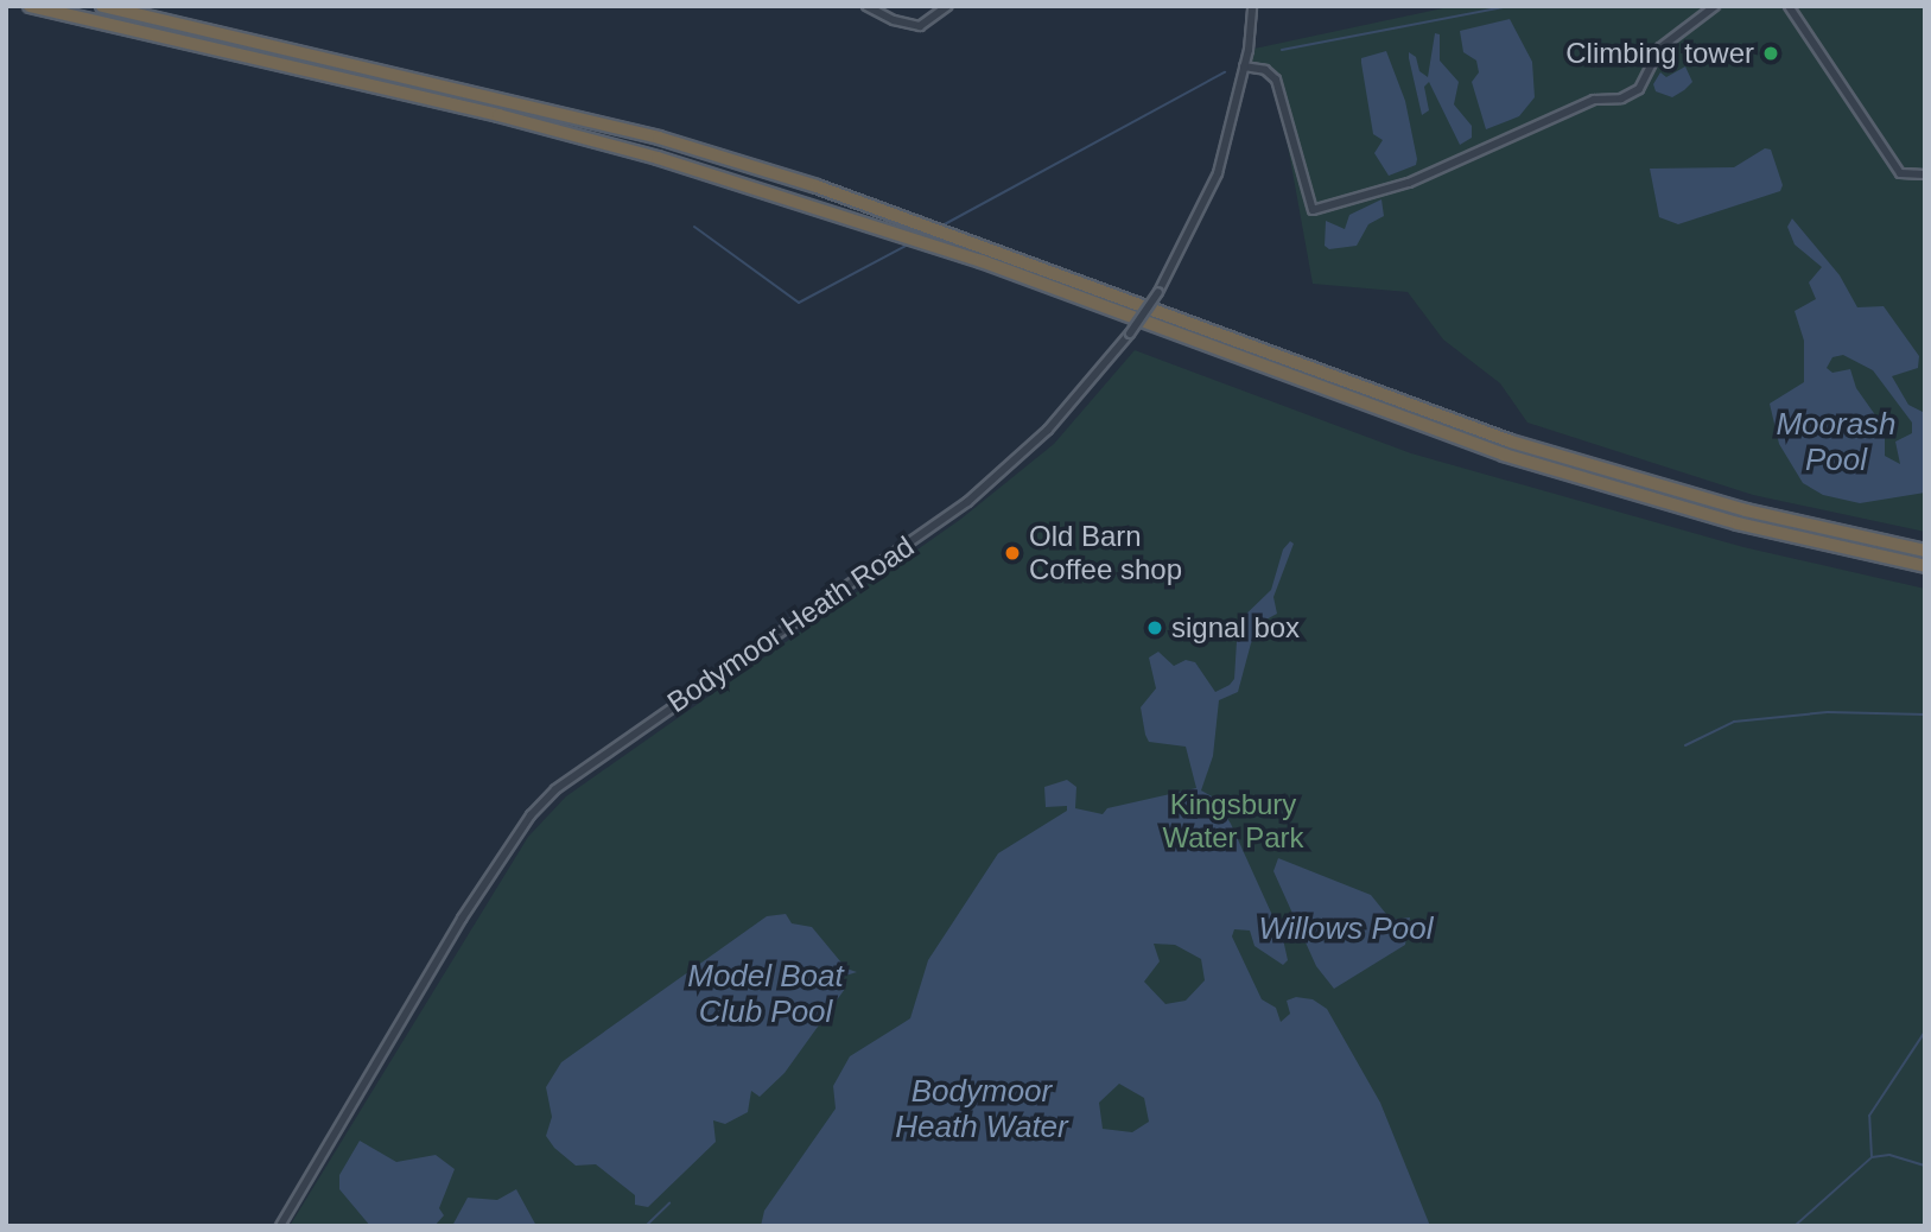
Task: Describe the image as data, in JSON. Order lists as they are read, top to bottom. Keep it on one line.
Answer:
{"streets":{"street":["Bodymoor Heath Road"]},"water":["Moorash Pool","Willows Pool","Model Boat Club Pool","Bodymoor Heath Water"],"parks":["Kingsbury Water Park"],"places":["Climbing tower","Old Barn Coffee shop","signal box"]}
